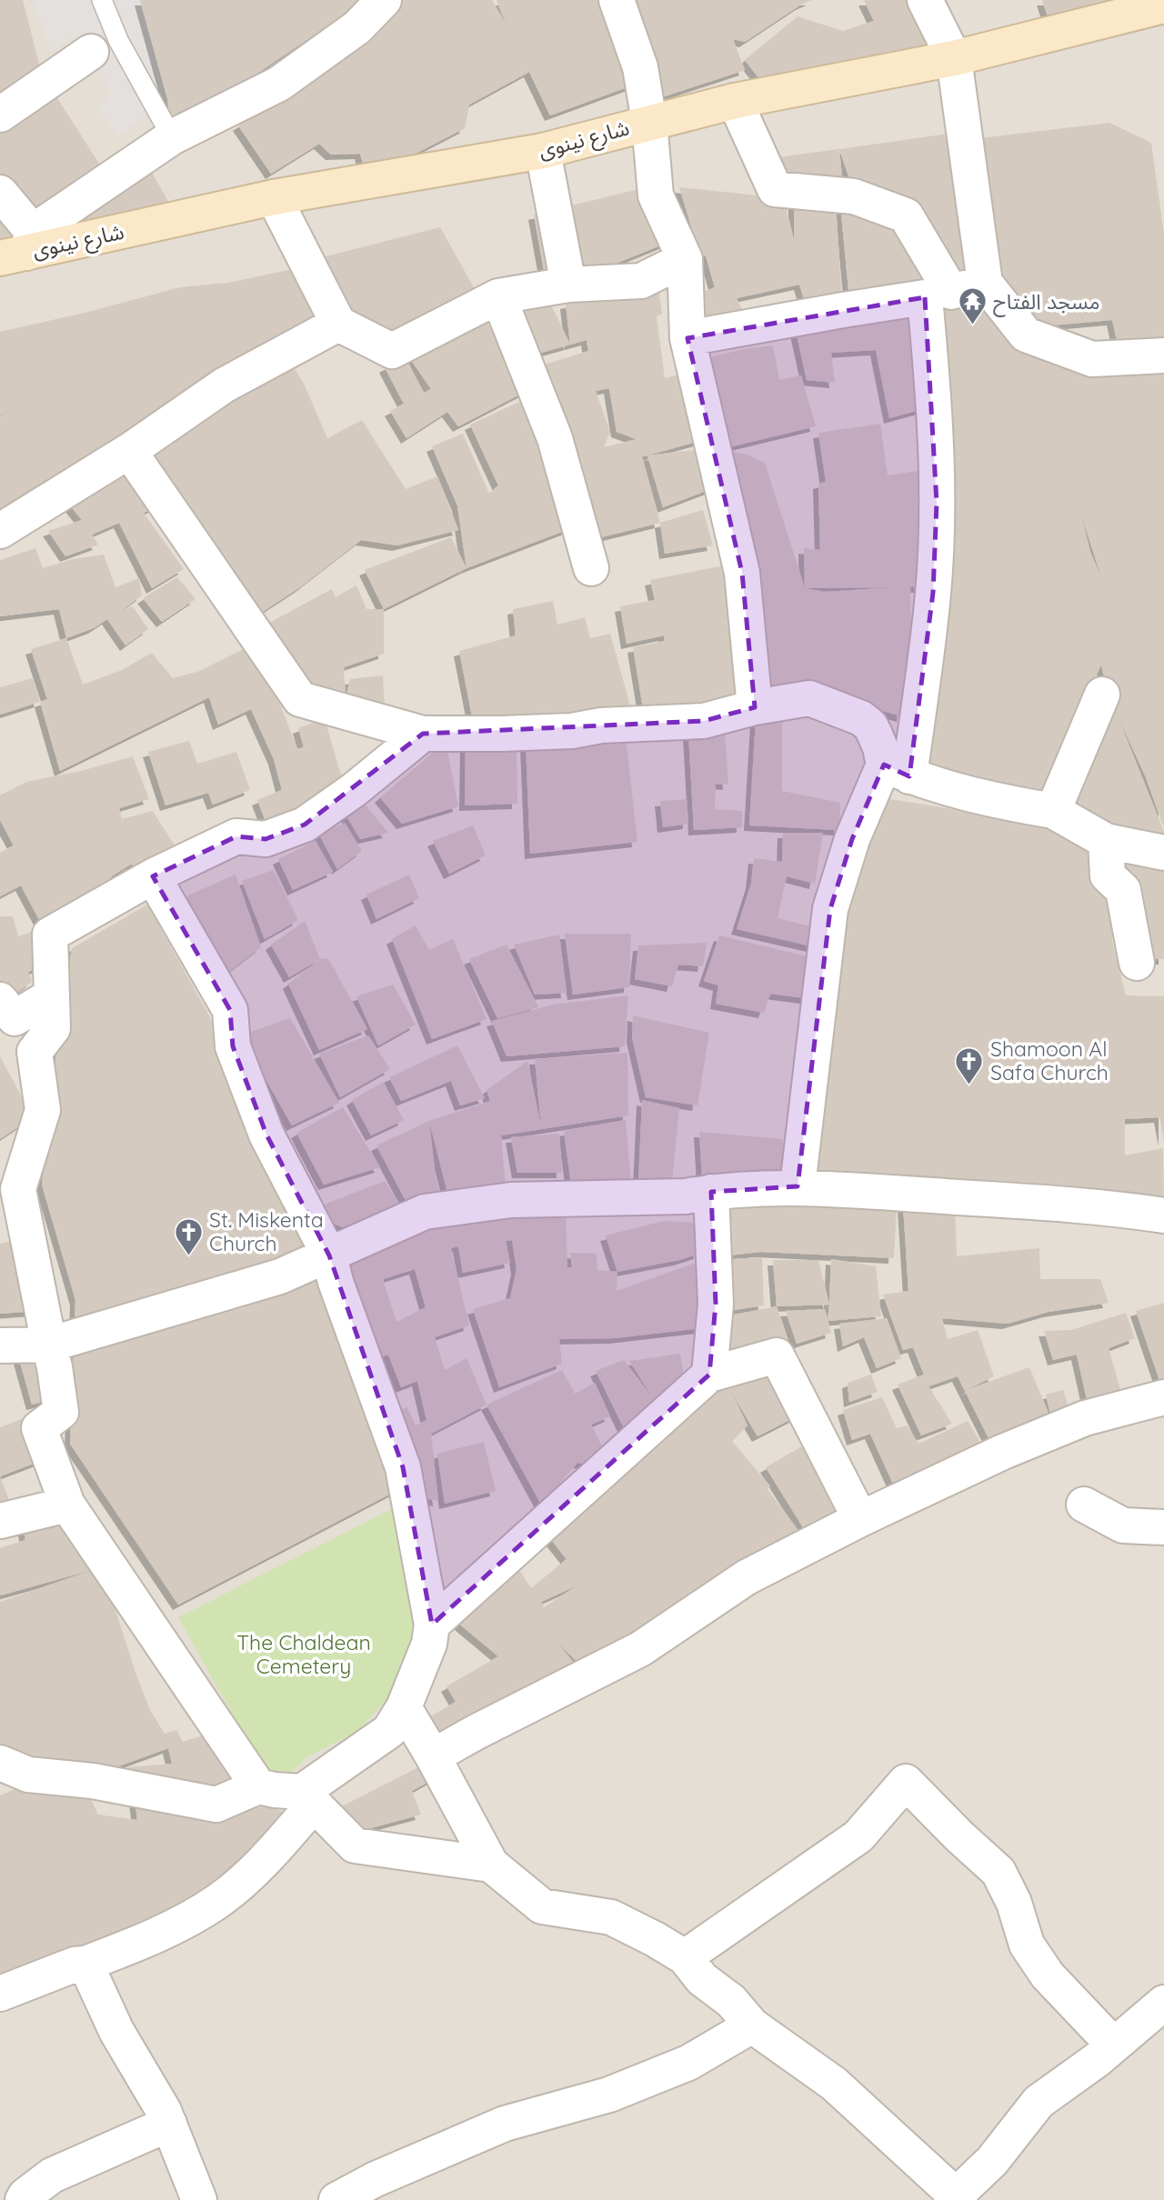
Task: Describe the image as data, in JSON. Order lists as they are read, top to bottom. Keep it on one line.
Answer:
{"streets":{"main road":["شارع نينوى"]},"parks":["The Chaldean Cemetery"],"places":{"temple":["مسجد الفتاح"],"church":["Shamoon Al Safa Church","St. Miskenta Church"]}}
